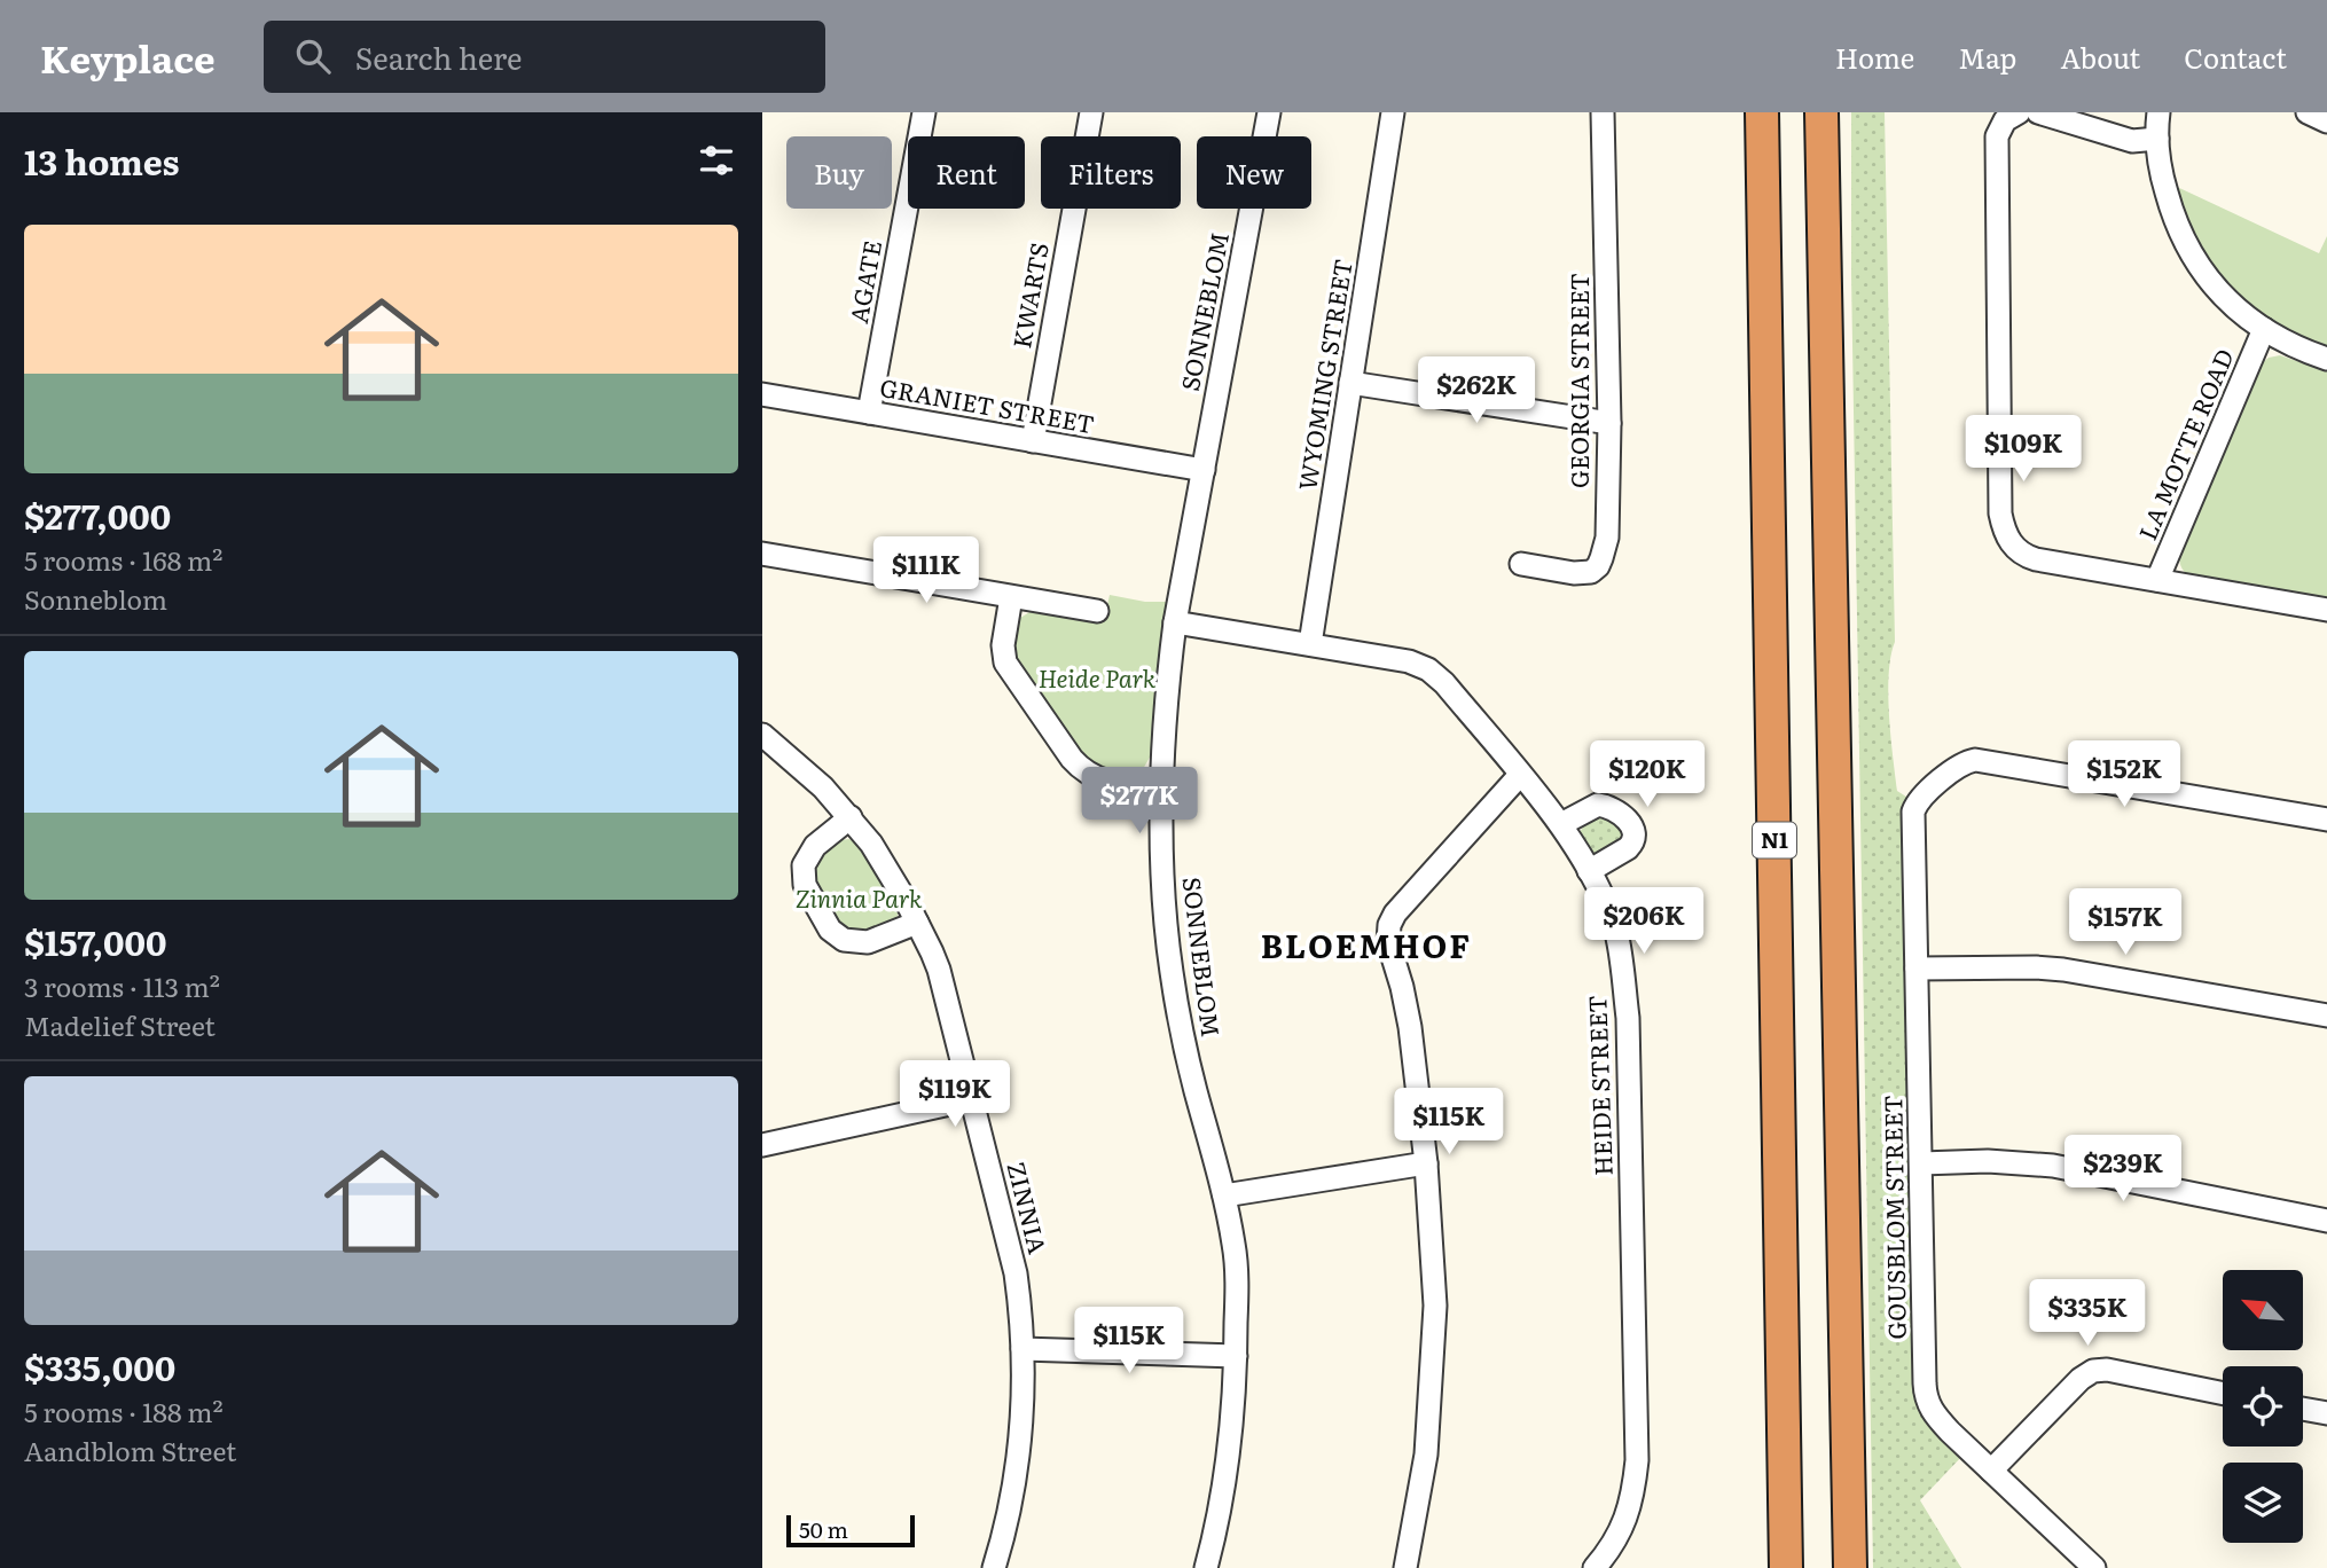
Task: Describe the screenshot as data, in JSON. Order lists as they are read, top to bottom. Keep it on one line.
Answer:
{"streets":{"highway":["N1"],"street":["AGATE","KWARTS","SONNEBLOM","WYOMING STREET","GEORGIA STREET","GRANIET STREET","LA MOTTE ROAD","HEIDE STREET","ZINNIA","GOUSBLOM STREET"]},"crossings":[["AGATE","GRANIET STREET"],["KWARTS","GRANIET STREET"],["SONNEBLOM","GRANIET STREET"],["SONNEBLOM","HEIDE STREET"],["WYOMING STREET","HEIDE STREET"]],"districts":["BLOEMHOF"],"parks":["Heide Park","Zinnia Park"],"scale_bar":"50 m","north":"top left","page":{"header":"Keyplace","search":"Search here","nav":["Home","Map","About","Contact"],"heading":"13 homes","chip":["Buy","Rent","Filters","New"],"list":[{"name":"$277,000","note":"5 rooms · 168 m² · Sonneblom"},{"name":"$157,000","note":"3 rooms · 113 m² · Madelief Street"},{"name":"$335,000","note":"5 rooms · 188 m² · Aandblom Street"}],"price":["$262K","$109K","$111K","$120K","$152K","$277K","$206K","$157K","$119K","$115K","$239K","$335K","$115K"],"scale":"50 m"}}
